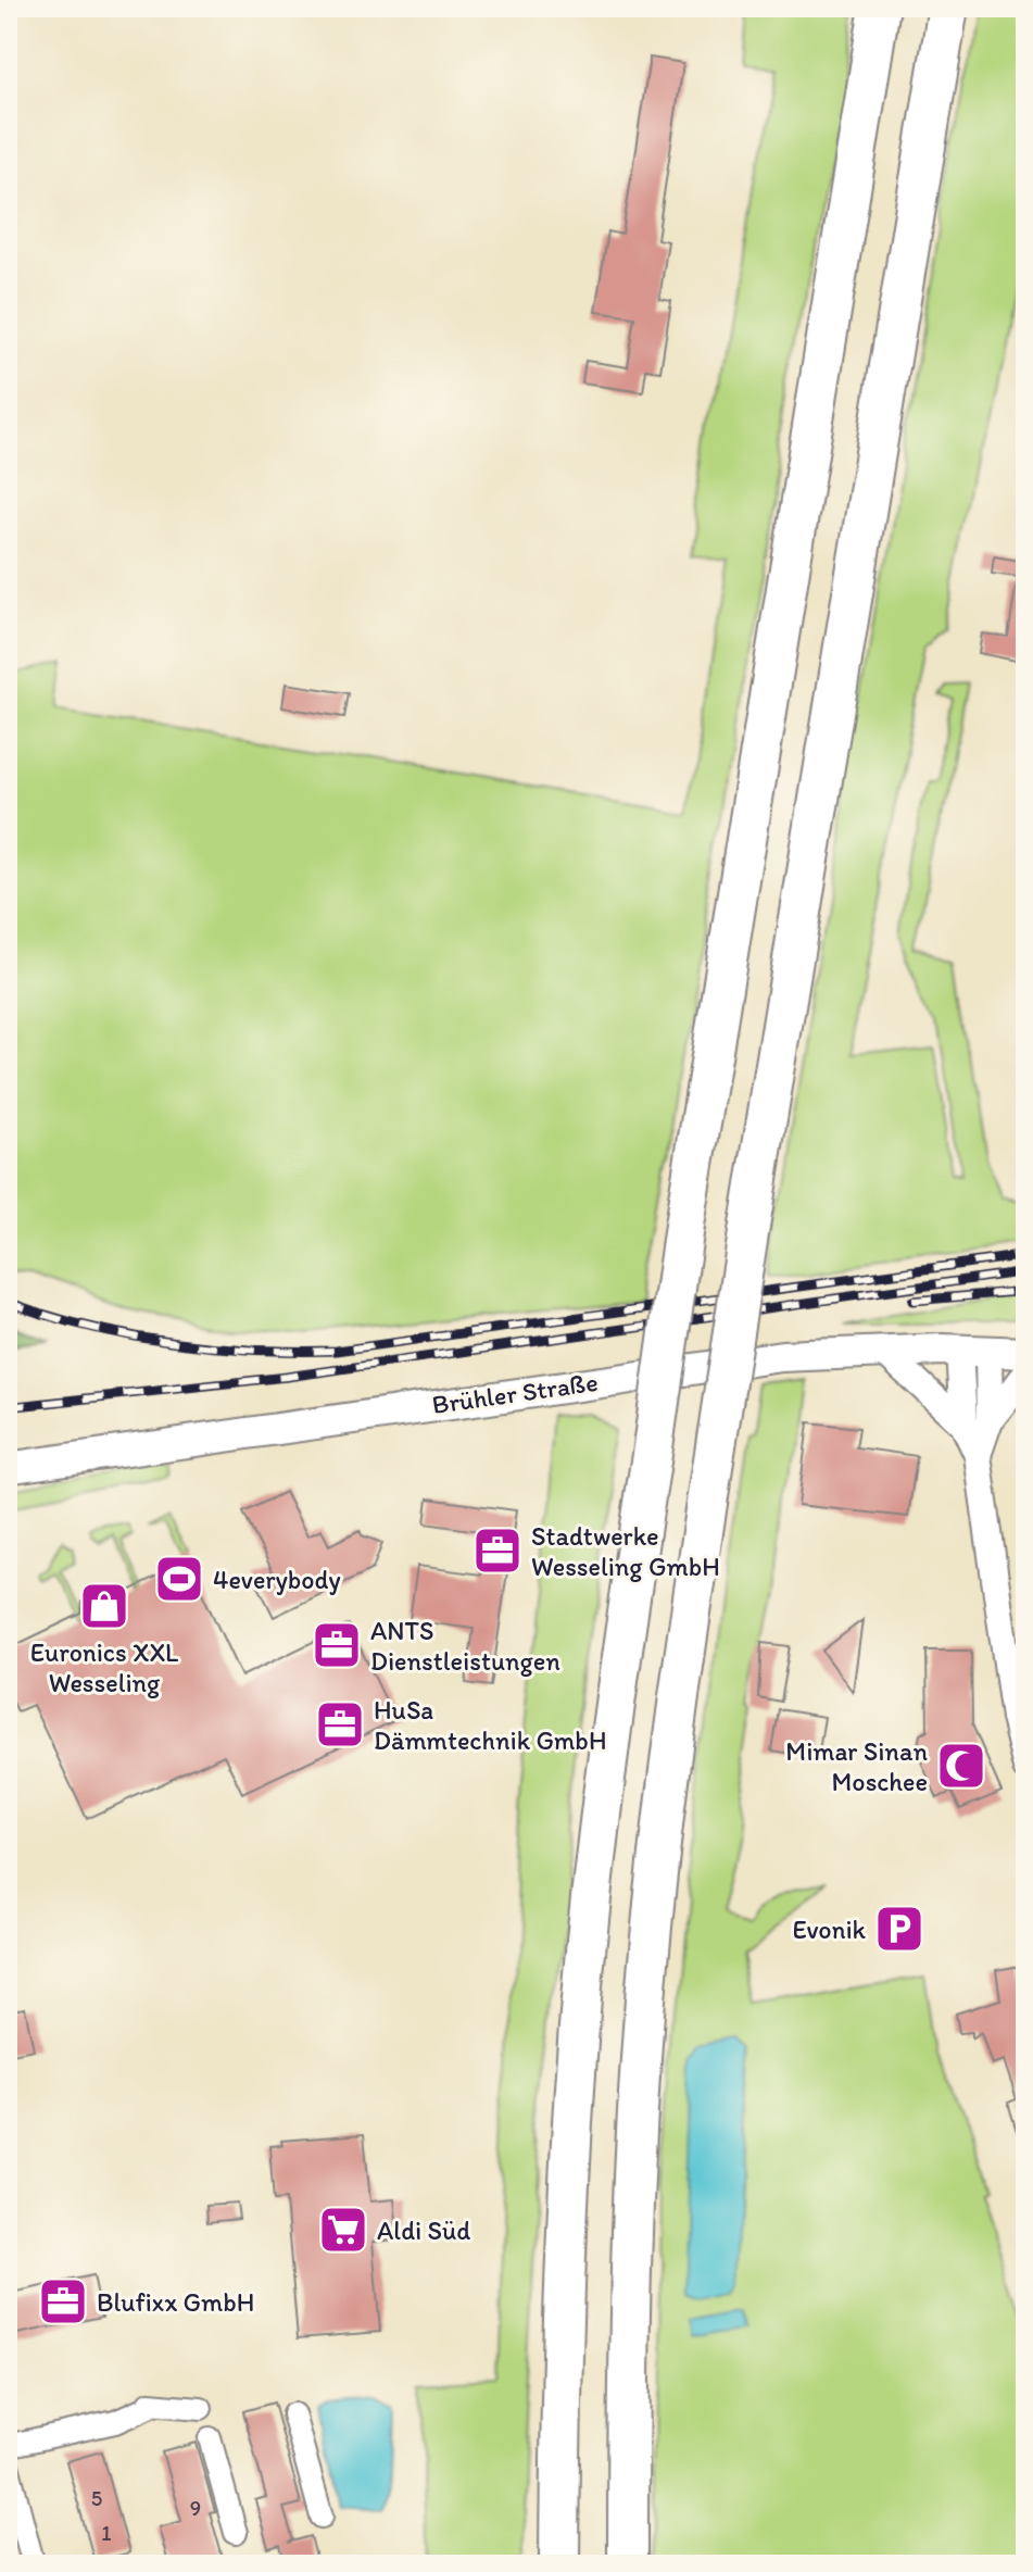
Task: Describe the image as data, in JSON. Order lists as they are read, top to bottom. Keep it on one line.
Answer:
{"streets":{"main road":["Brühler Straße"]},"places":{"office":["Stadtwerke Wesseling GmbH","ANTS Dienstleistungen","HuSa Dämmtechnik GmbH","Blufixx GmbH"],"sports":["4everybody"],"shop":["Euronics XXL Wesseling"],"mosque":["Mimar Sinan Moschee"],"parking":["Evonik"],"supermarket":["Aldi Süd"]},"house_numbers":["5","9","1"]}
